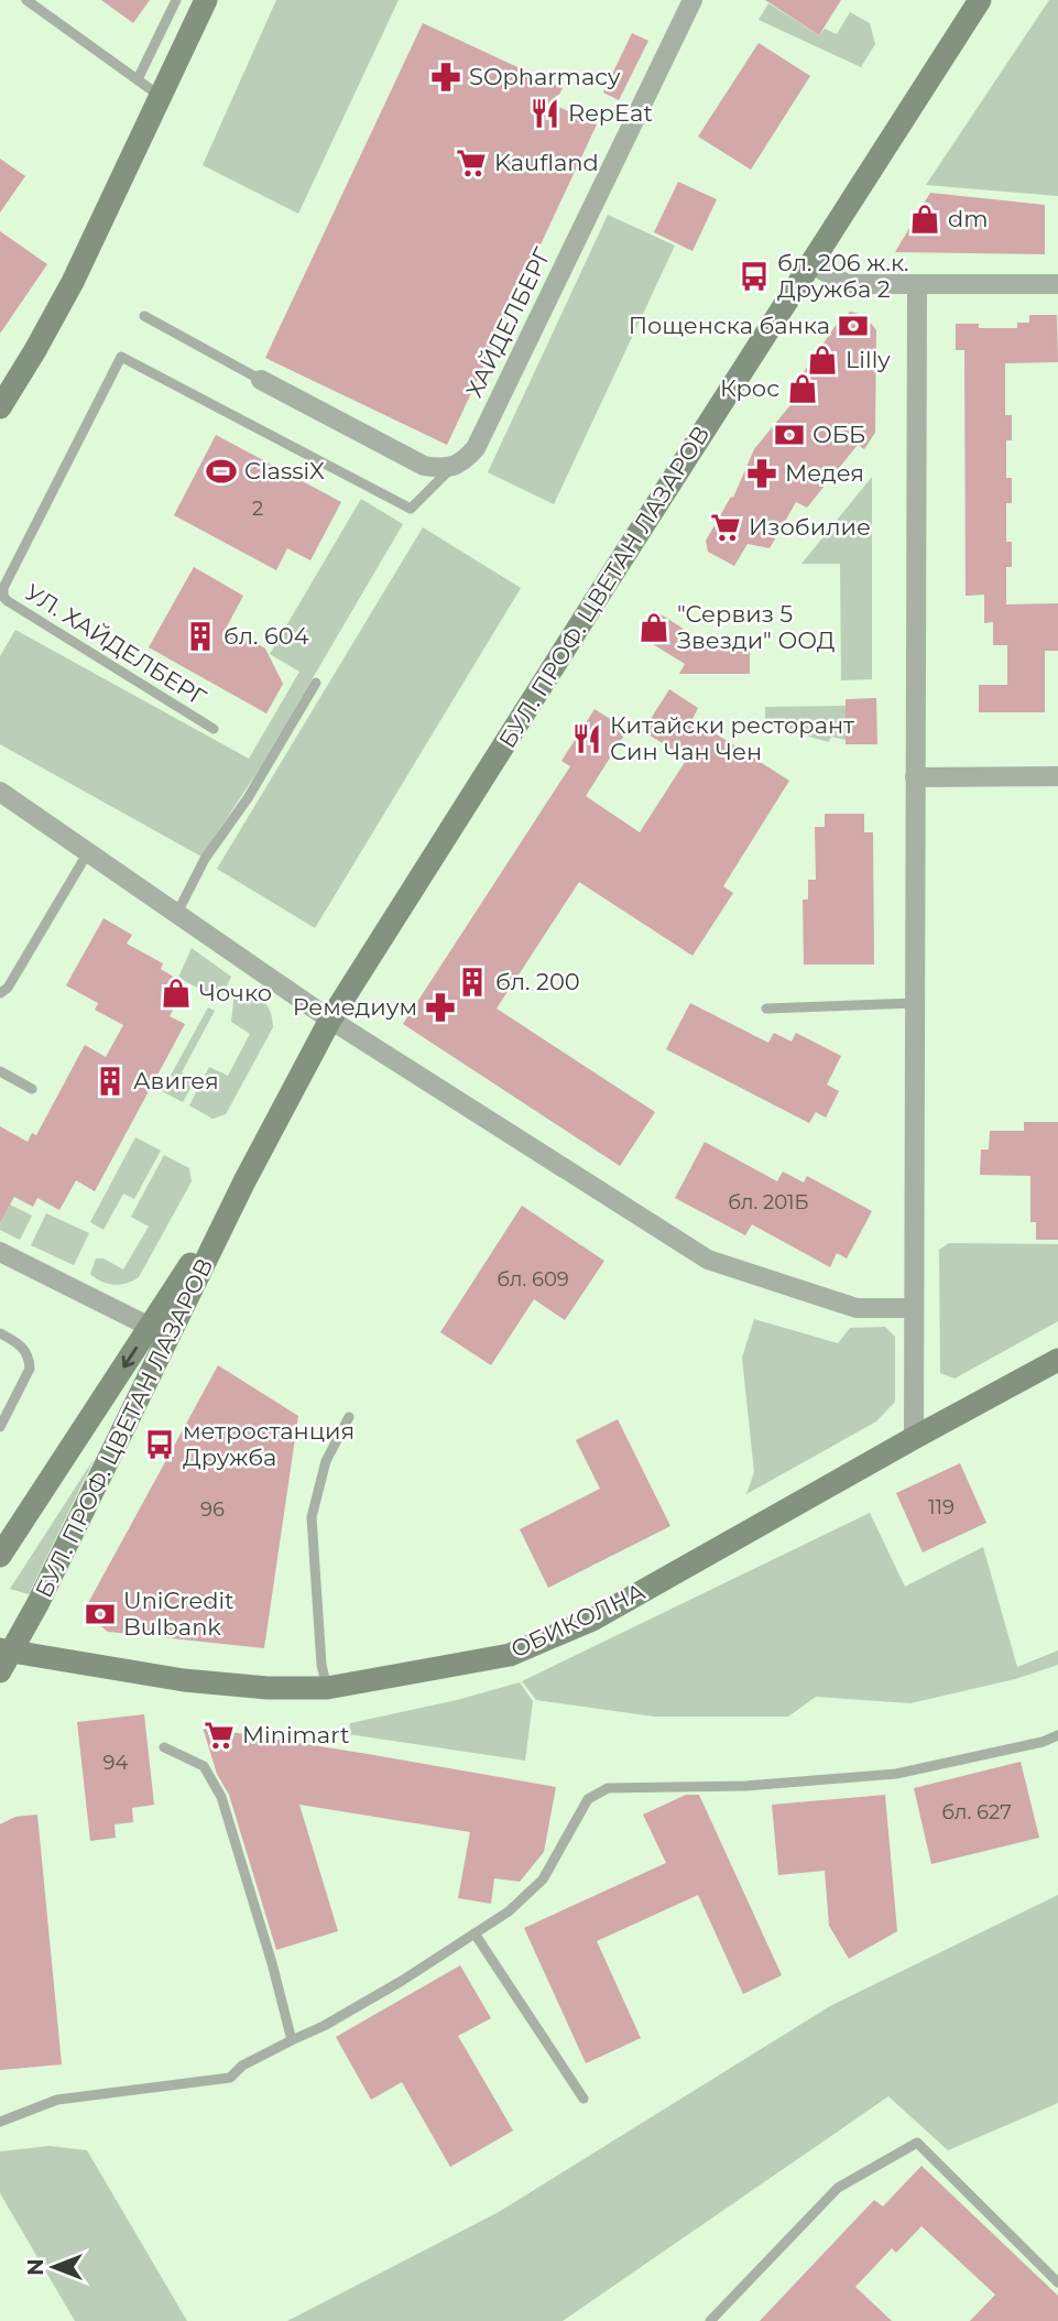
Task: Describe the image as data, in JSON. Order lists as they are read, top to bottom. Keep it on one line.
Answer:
{"streets":{"main road":["БУЛ. ПРОФ. ЦВЕТАН ЛАЗАРОВ","ОБИКОЛНА"],"street":["ХАЙДЕЛБЕРГ"],"lane":["УЛ. ХАЙДЕЛБЕРГ"]},"crossings":[["ХАЙДЕЛБЕРГ","УЛ. ХАЙДЕЛБЕРГ"],["БУЛ. ПРОФ. ЦВЕТАН ЛАЗАРОВ","ОБИКОЛНА"]],"places":{"pharmacy":["SOpharmacy","Медея","Ремедиум"],"restaurant":["RepEat","Китайски ресторант Син Чан Чен"],"supermarket":["Kaufland","Изобилие","Minimart"],"shop":["dm","Lilly","Крос","\"Сервиз 5 Звезди\" ООД","Чочко"],"bus stop":["бл. 206 ж.к. Дружба 2","метростанция Дружба"],"bank":["Пощенска банка","ОББ","UniCredit Bulbank"],"sports":["ClassiX"],"building":["бл. 604","бл. 200","Авигея"]},"house_numbers":["2","бл. 201Б","бл. 609","119","96","94","бл. 627"],"north":"left"}
